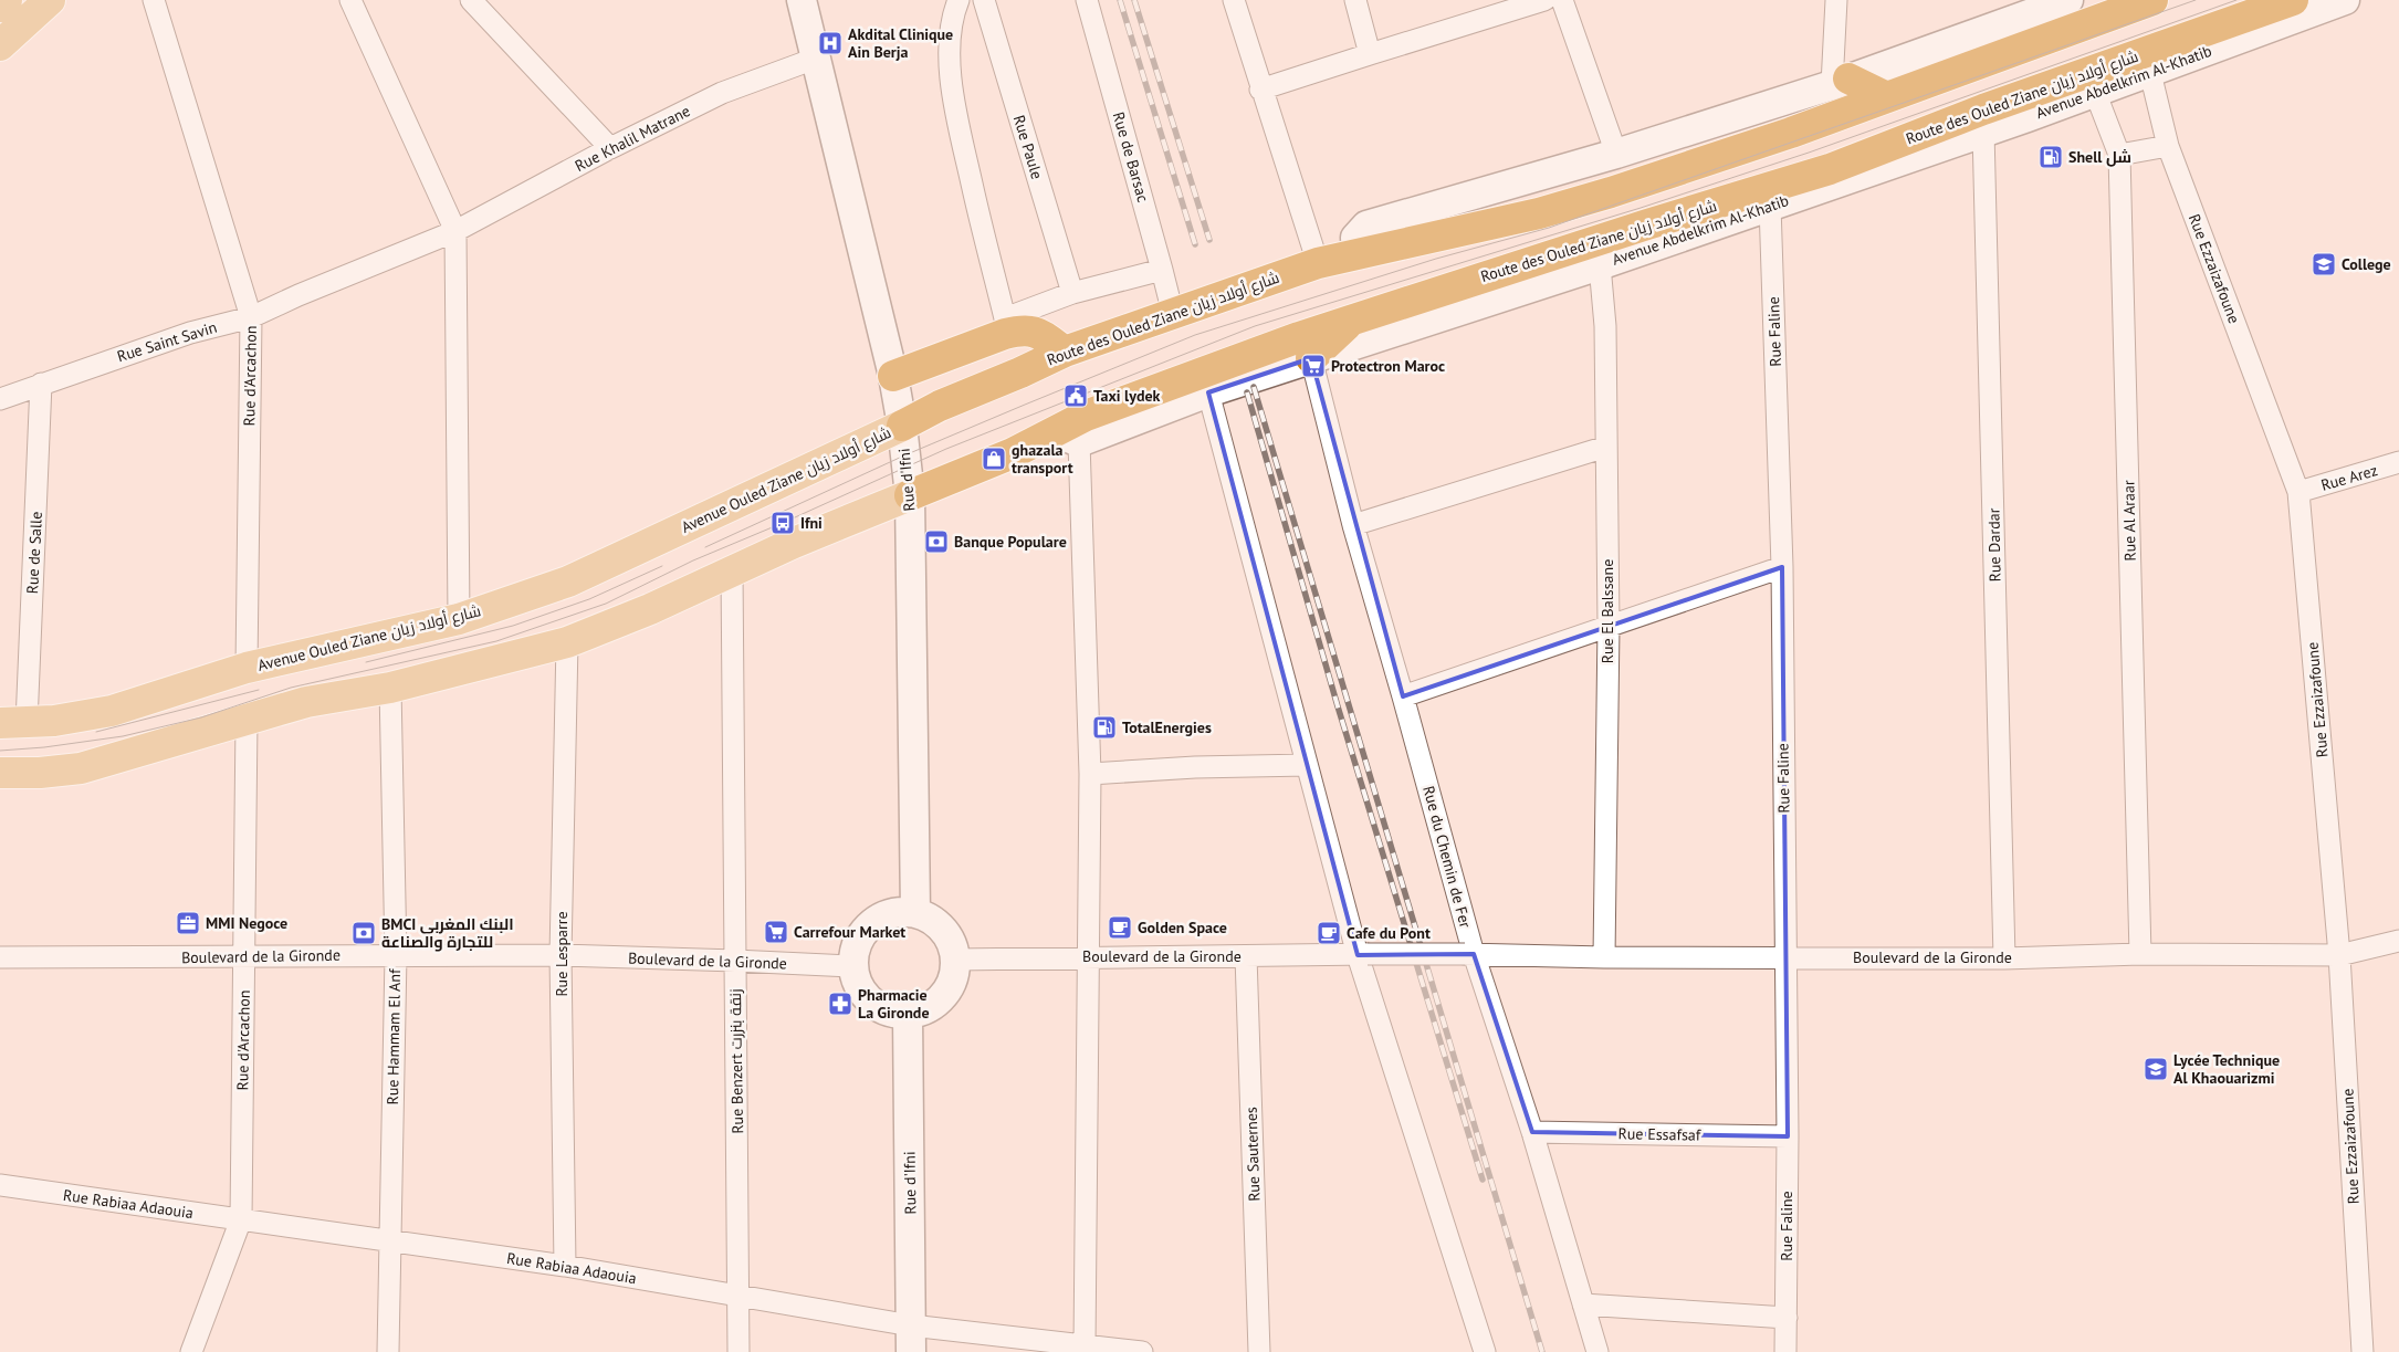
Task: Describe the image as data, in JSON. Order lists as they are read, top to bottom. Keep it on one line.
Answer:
{"streets":{"highway":["Route des Ouled Ziane شارع أولاد زيان","Avenue Ouled Ziane شارع أولاد زيان"],"street":["Avenue Abdelkrim Al-Khatib","Rue Khalil Matrane","Rue Paule","Rue de Barsac","Rue Ezzaizafoune","Rue Faline","Rue Saint Savin","Rue d'Arcachon","Rue Arez","Rue d'Ifni","Rue Al Araar","Rue Dardar","Rue de Salle","Rue El Balssane","Rue du Chemin de Fer","Rue Lesparre","Boulevard de la Gironde","Rue Hammam El Anf","Rue Benzert زنقة بنزرت","Rue Essafsaf","Rue Sauternes","Rue Rabiaa Adaouia"]},"crossings":[["Avenue Abdelkrim Al-Khatib","Route des Ouled Ziane شارع أولاد زيان"],["Avenue Abdelkrim Al-Khatib","Rue Ezzaizafoune"],["Avenue Abdelkrim Al-Khatib","Rue Faline"],["Avenue Abdelkrim Al-Khatib","Rue Al Araar"],["Avenue Abdelkrim Al-Khatib","Rue Dardar"],["Avenue Abdelkrim Al-Khatib","Rue El Balssane"],["Avenue Abdelkrim Al-Khatib","Rue du Chemin de Fer"],["Route des Ouled Ziane شارع أولاد زيان","Rue de Barsac"],["Route des Ouled Ziane شارع أولاد زيان","Avenue Ouled Ziane شارع أولاد زيان"],["Route des Ouled Ziane شارع أولاد زيان","Rue d'Ifni"],["Rue Khalil Matrane","Rue Saint Savin"],["Rue Khalil Matrane","Rue d'Ifni"],["Rue Ezzaizafoune","Rue Arez"],["Rue Ezzaizafoune","Boulevard de la Gironde"],["Rue Faline","Boulevard de la Gironde"],["Rue Faline","Rue Essafsaf"],["Rue Saint Savin","Rue d'Arcachon"],["Rue Saint Savin","Rue de Salle"],["Rue d'Arcachon","Avenue Ouled Ziane شارع أولاد زيان"],["Rue d'Arcachon","Boulevard de la Gironde"],["Rue d'Arcachon","Rue Rabiaa Adaouia"],["Avenue Ouled Ziane شارع أولاد زيان","Rue d'Ifni"],["Avenue Ouled Ziane شارع أولاد زيان","Rue de Salle"],["Rue d'Ifni","Boulevard de la Gironde"],["Rue d'Ifni","Rue Rabiaa Adaouia"],["Rue Al Araar","Boulevard de la Gironde"],["Rue Dardar","Boulevard de la Gironde"],["Rue El Balssane","Boulevard de la Gironde"],["Rue du Chemin de Fer","Boulevard de la Gironde"],["Rue du Chemin de Fer","Rue Essafsaf"],["Rue Lesparre","Boulevard de la Gironde"],["Rue Lesparre","Rue Rabiaa Adaouia"],["Boulevard de la Gironde","Rue Hammam El Anf"],["Boulevard de la Gironde","Rue Benzert زنقة بنزرت"],["Boulevard de la Gironde","Rue Sauternes"],["Rue Hammam El Anf","Rue Rabiaa Adaouia"],["Rue Benzert زنقة بنزرت","Rue Rabiaa Adaouia"]],"places":{"hospital":["Akdital Clinique Ain Berja"],"fuel station":["Shell شل","TotalEnergies"],"school or university":["College","Lycée Technique Al Khaouarizmi"],"supermarket":["Protectron Maroc","Carrefour Market"],"public building":["Taxi lydek"],"shop":["ghazala transport"],"bus stop":["Ifni"],"bank":["Banque Populare","BMCI البنك المغربي للتجارة والصناعة"],"office":["MMI Negoce"],"cafe":["Golden Space","Cafe du Pont"],"pharmacy":["Pharmacie La Gironde"]}}
